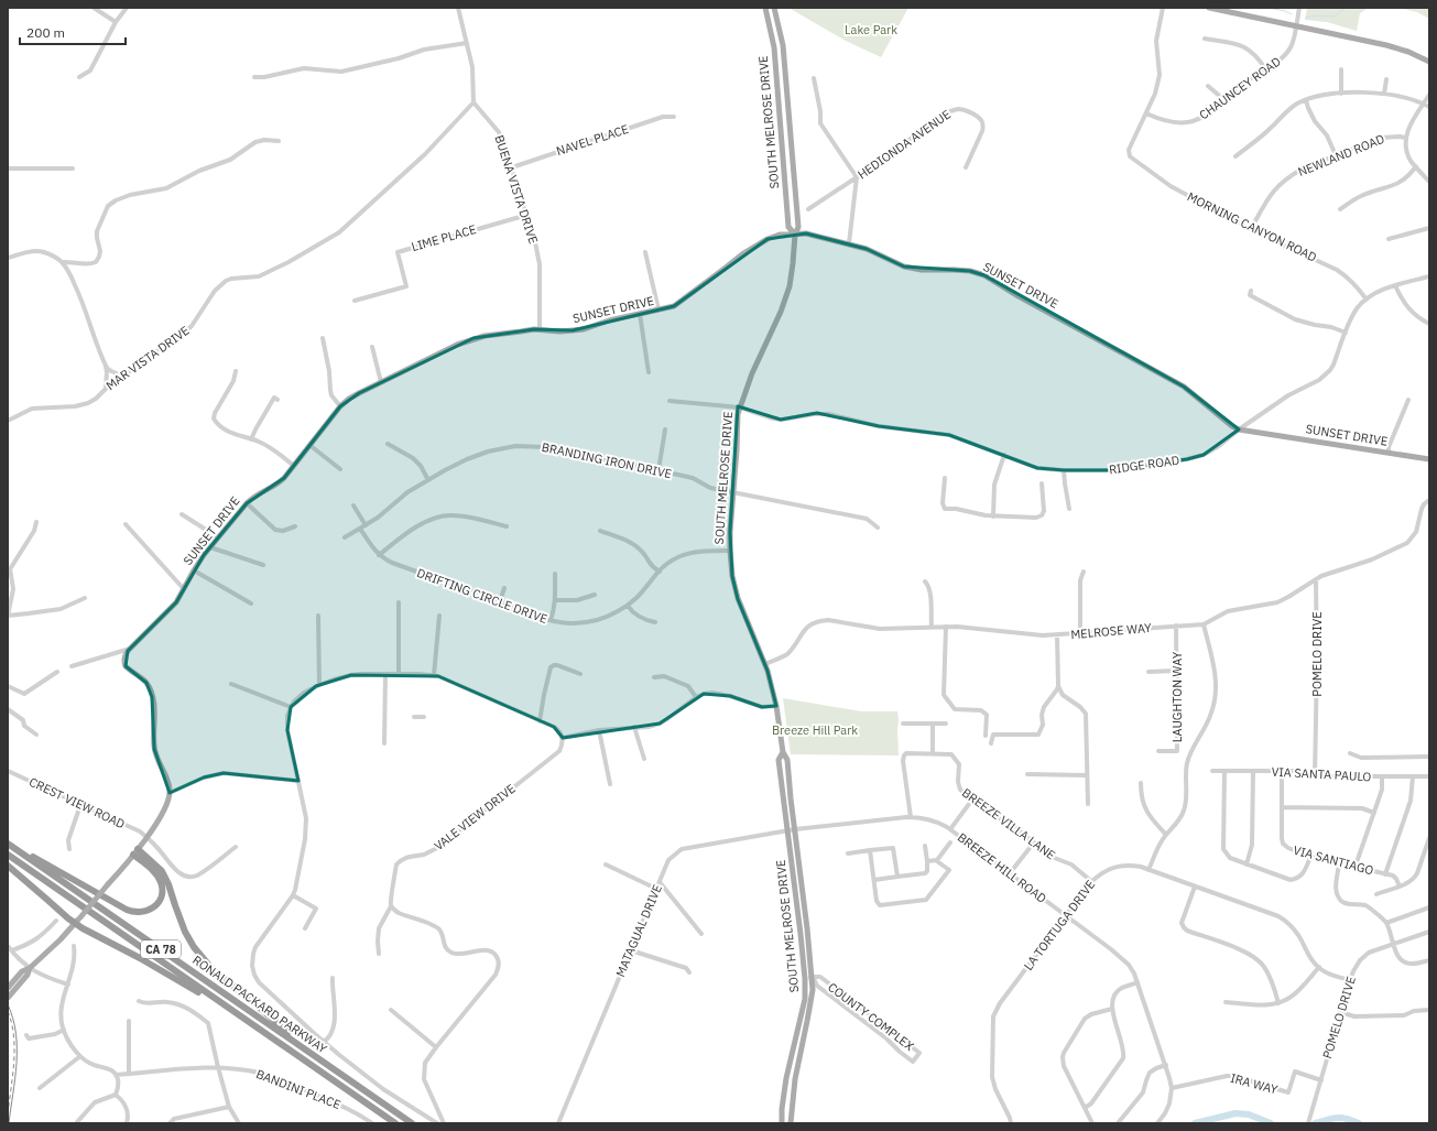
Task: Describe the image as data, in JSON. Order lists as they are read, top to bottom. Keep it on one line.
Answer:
{"streets":{"highway":["CA 78","RONALD PACKARD PARKWAY"],"main road":["SOUTH MELROSE DRIVE","SUNSET DRIVE"],"street":["CHAUNCEY ROAD","NAVEL PLACE","HEDIONDA AVENUE","NEWLAND ROAD","BUENA VISTA DRIVE","MORNING CANYON ROAD","LIME PLACE","MAR VISTA DRIVE","BRANDING IRON DRIVE","RIDGE ROAD","DRIFTING CIRCLE DRIVE","MELROSE WAY","POMELO DRIVE","LAUGHTON WAY","VIA SANTA PAULO","CREST VIEW ROAD","VALE VIEW DRIVE","BREEZE VILLA LANE","VIA SANTIAGO","BREEZE HILL ROAD","LA TORTUGA DRIVE","MATAGUAL DRIVE","COUNTY COMPLEX","IRA WAY","BANDINI PLACE"]},"crossings":[["CHAUNCEY ROAD","MORNING CANYON ROAD"],["SOUTH MELROSE DRIVE","SUNSET DRIVE"],["SOUTH MELROSE DRIVE","BRANDING IRON DRIVE"],["SOUTH MELROSE DRIVE","RIDGE ROAD"],["SOUTH MELROSE DRIVE","DRIFTING CIRCLE DRIVE"],["SOUTH MELROSE DRIVE","MELROSE WAY"],["SOUTH MELROSE DRIVE","BREEZE HILL ROAD"],["SOUTH MELROSE DRIVE","MATAGUAL DRIVE"],["SOUTH MELROSE DRIVE","COUNTY COMPLEX"],["NAVEL PLACE","BUENA VISTA DRIVE"],["NEWLAND ROAD","MORNING CANYON ROAD"],["BUENA VISTA DRIVE","LIME PLACE"],["BUENA VISTA DRIVE","SUNSET DRIVE"],["BUENA VISTA DRIVE","MAR VISTA DRIVE"],["MORNING CANYON ROAD","RIDGE ROAD"],["SUNSET DRIVE","RIDGE ROAD"],["BRANDING IRON DRIVE","DRIFTING CIRCLE DRIVE"],["MELROSE WAY","POMELO DRIVE"],["MELROSE WAY","LAUGHTON WAY"],["POMELO DRIVE","VIA SANTA PAULO"],["POMELO DRIVE","LA TORTUGA DRIVE"],["POMELO DRIVE","IRA WAY"],["VIA SANTA PAULO","VIA SANTIAGO"],["BREEZE VILLA LANE","BREEZE HILL ROAD"],["BREEZE VILLA LANE","LA TORTUGA DRIVE"],["BREEZE HILL ROAD","LA TORTUGA DRIVE"],["BREEZE HILL ROAD","MATAGUAL DRIVE"],["BREEZE HILL ROAD","IRA WAY"]],"parks":["Lake Park","Breeze Hill Park"],"scale_bar":"200 m"}
